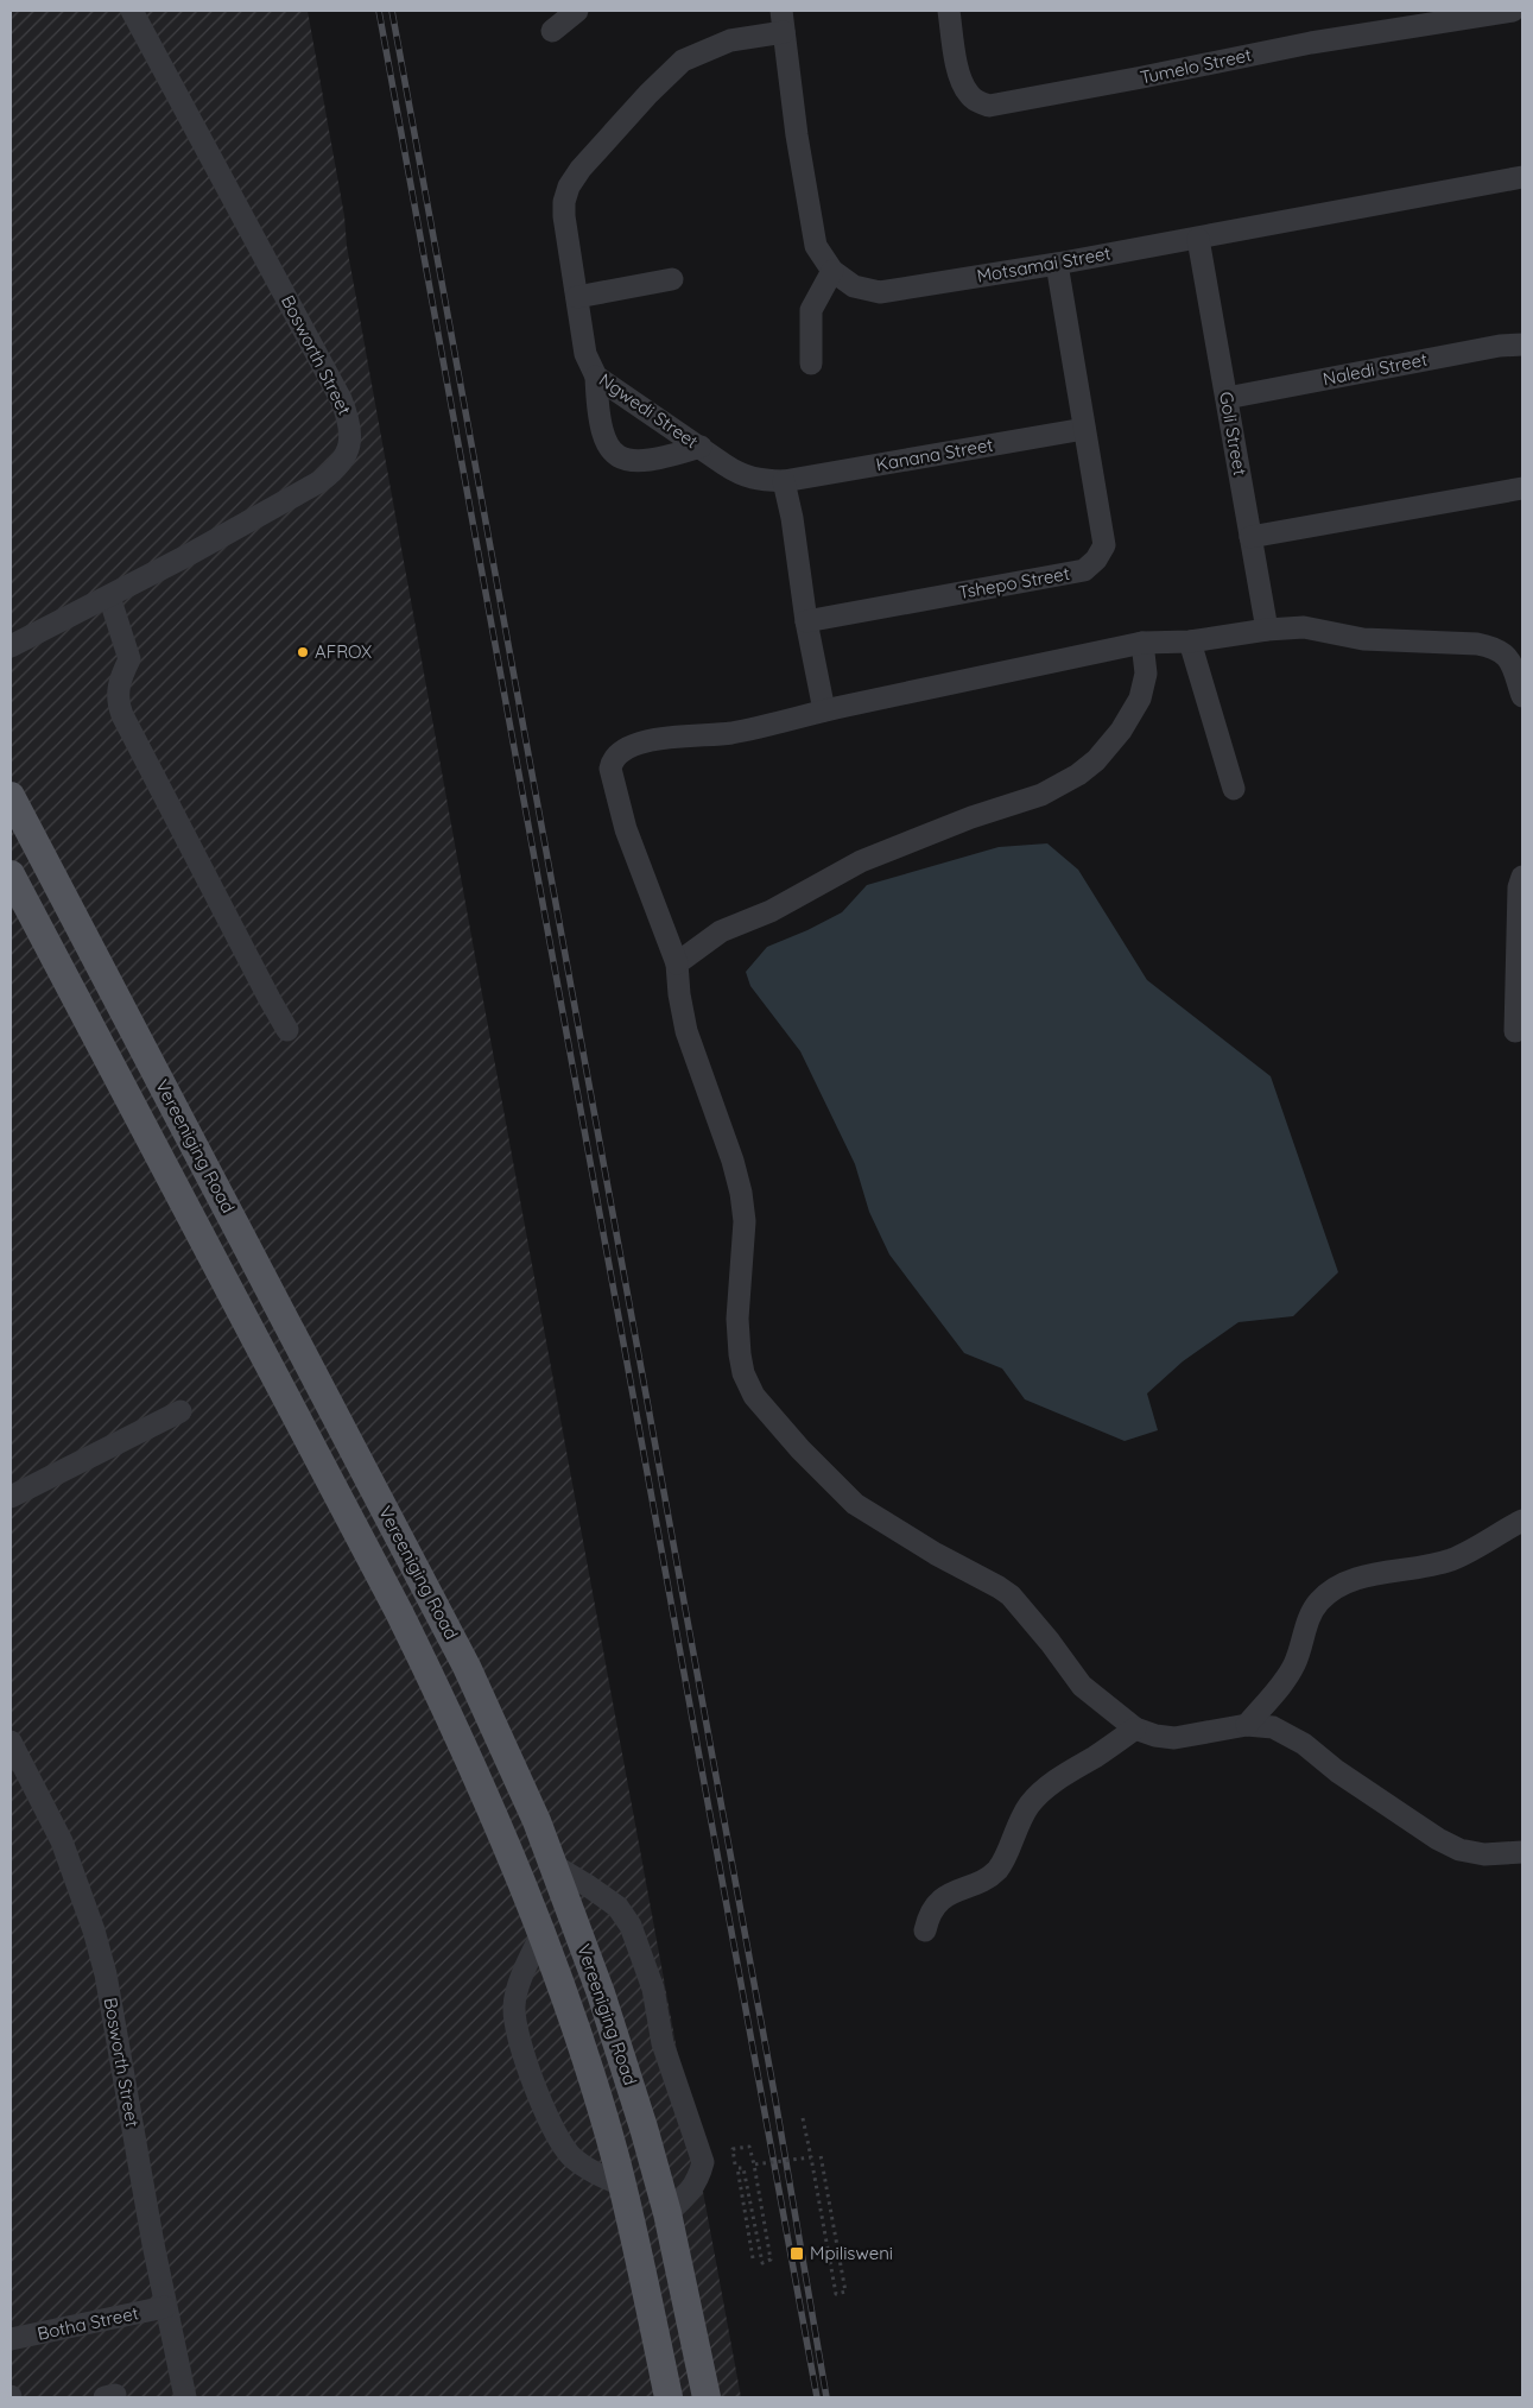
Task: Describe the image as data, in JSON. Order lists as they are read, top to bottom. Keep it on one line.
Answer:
{"streets":{"main road":["Vereeniging Road"],"street":["Tumelo Street","Motsamai Street","Bosworth Street","Naledi Street","Ngwedi Street","Goli Street","Kanana Street","Tshepo Street","Botha Street"]},"crossings":[["Motsamai Street","Ngwedi Street"],["Motsamai Street","Goli Street"],["Motsamai Street","Tshepo Street"],["Bosworth Street","Botha Street"],["Naledi Street","Goli Street"],["Ngwedi Street","Kanana Street"],["Kanana Street","Tshepo Street"]],"places":{"other":["AFROX"],"transit":["Mpilisweni"]}}
